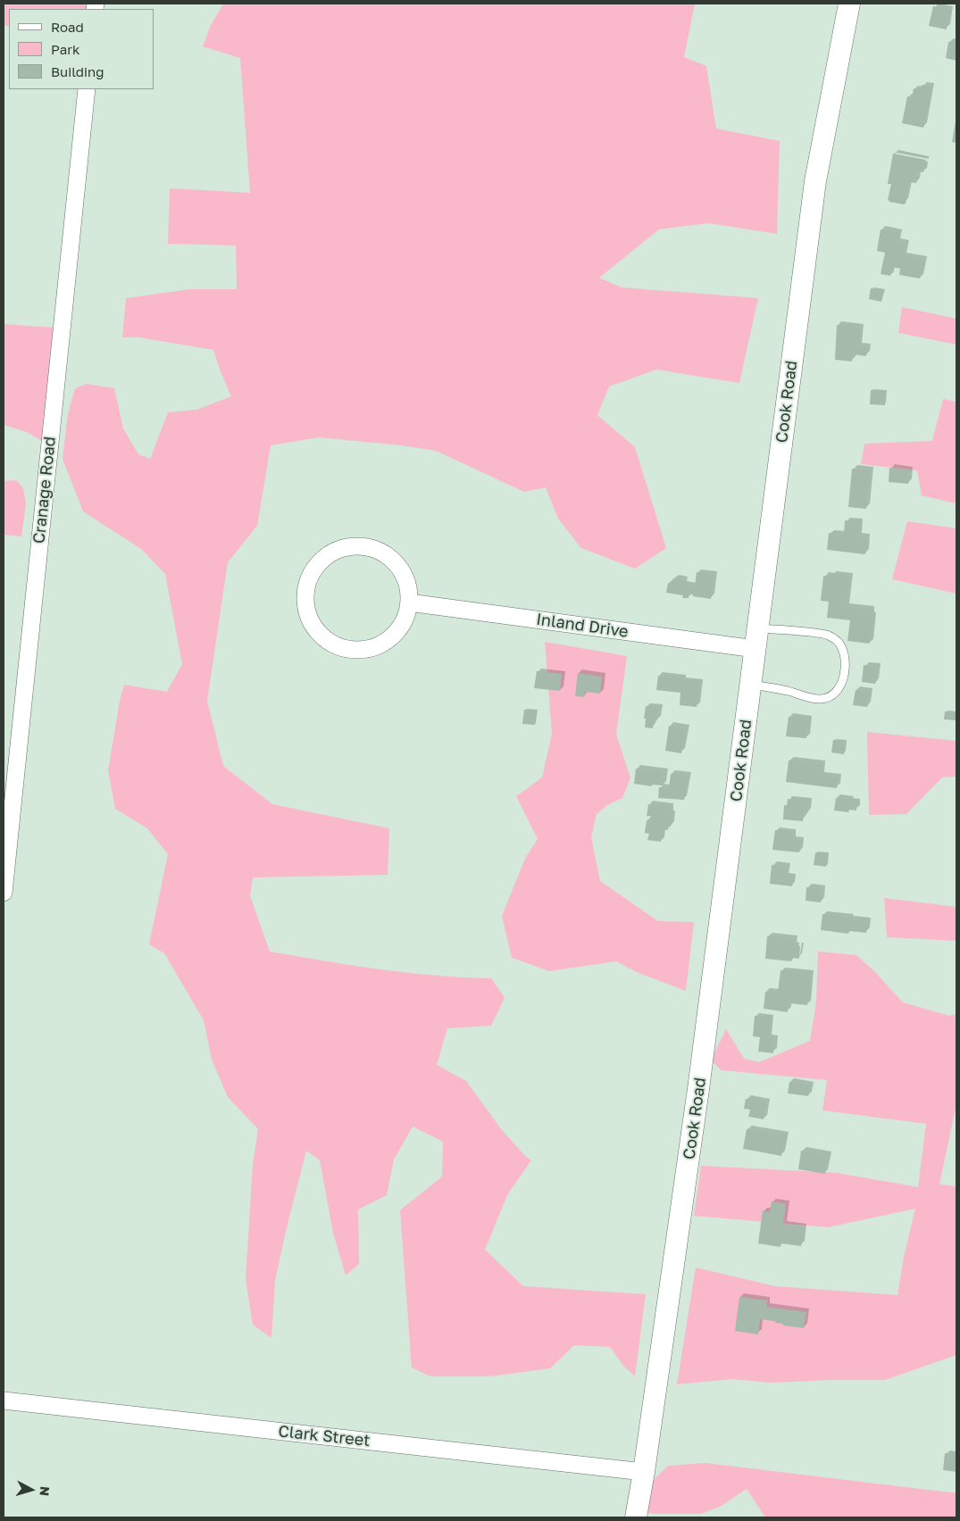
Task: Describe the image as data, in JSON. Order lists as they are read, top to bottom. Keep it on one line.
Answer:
{"streets":{"street":["Cook Road","Cranage Road","Inland Drive","Clark Street"]},"crossings":[["Cook Road","Inland Drive"],["Cook Road","Clark Street"]],"legend":["Road","Park","Building"],"north":"right"}
